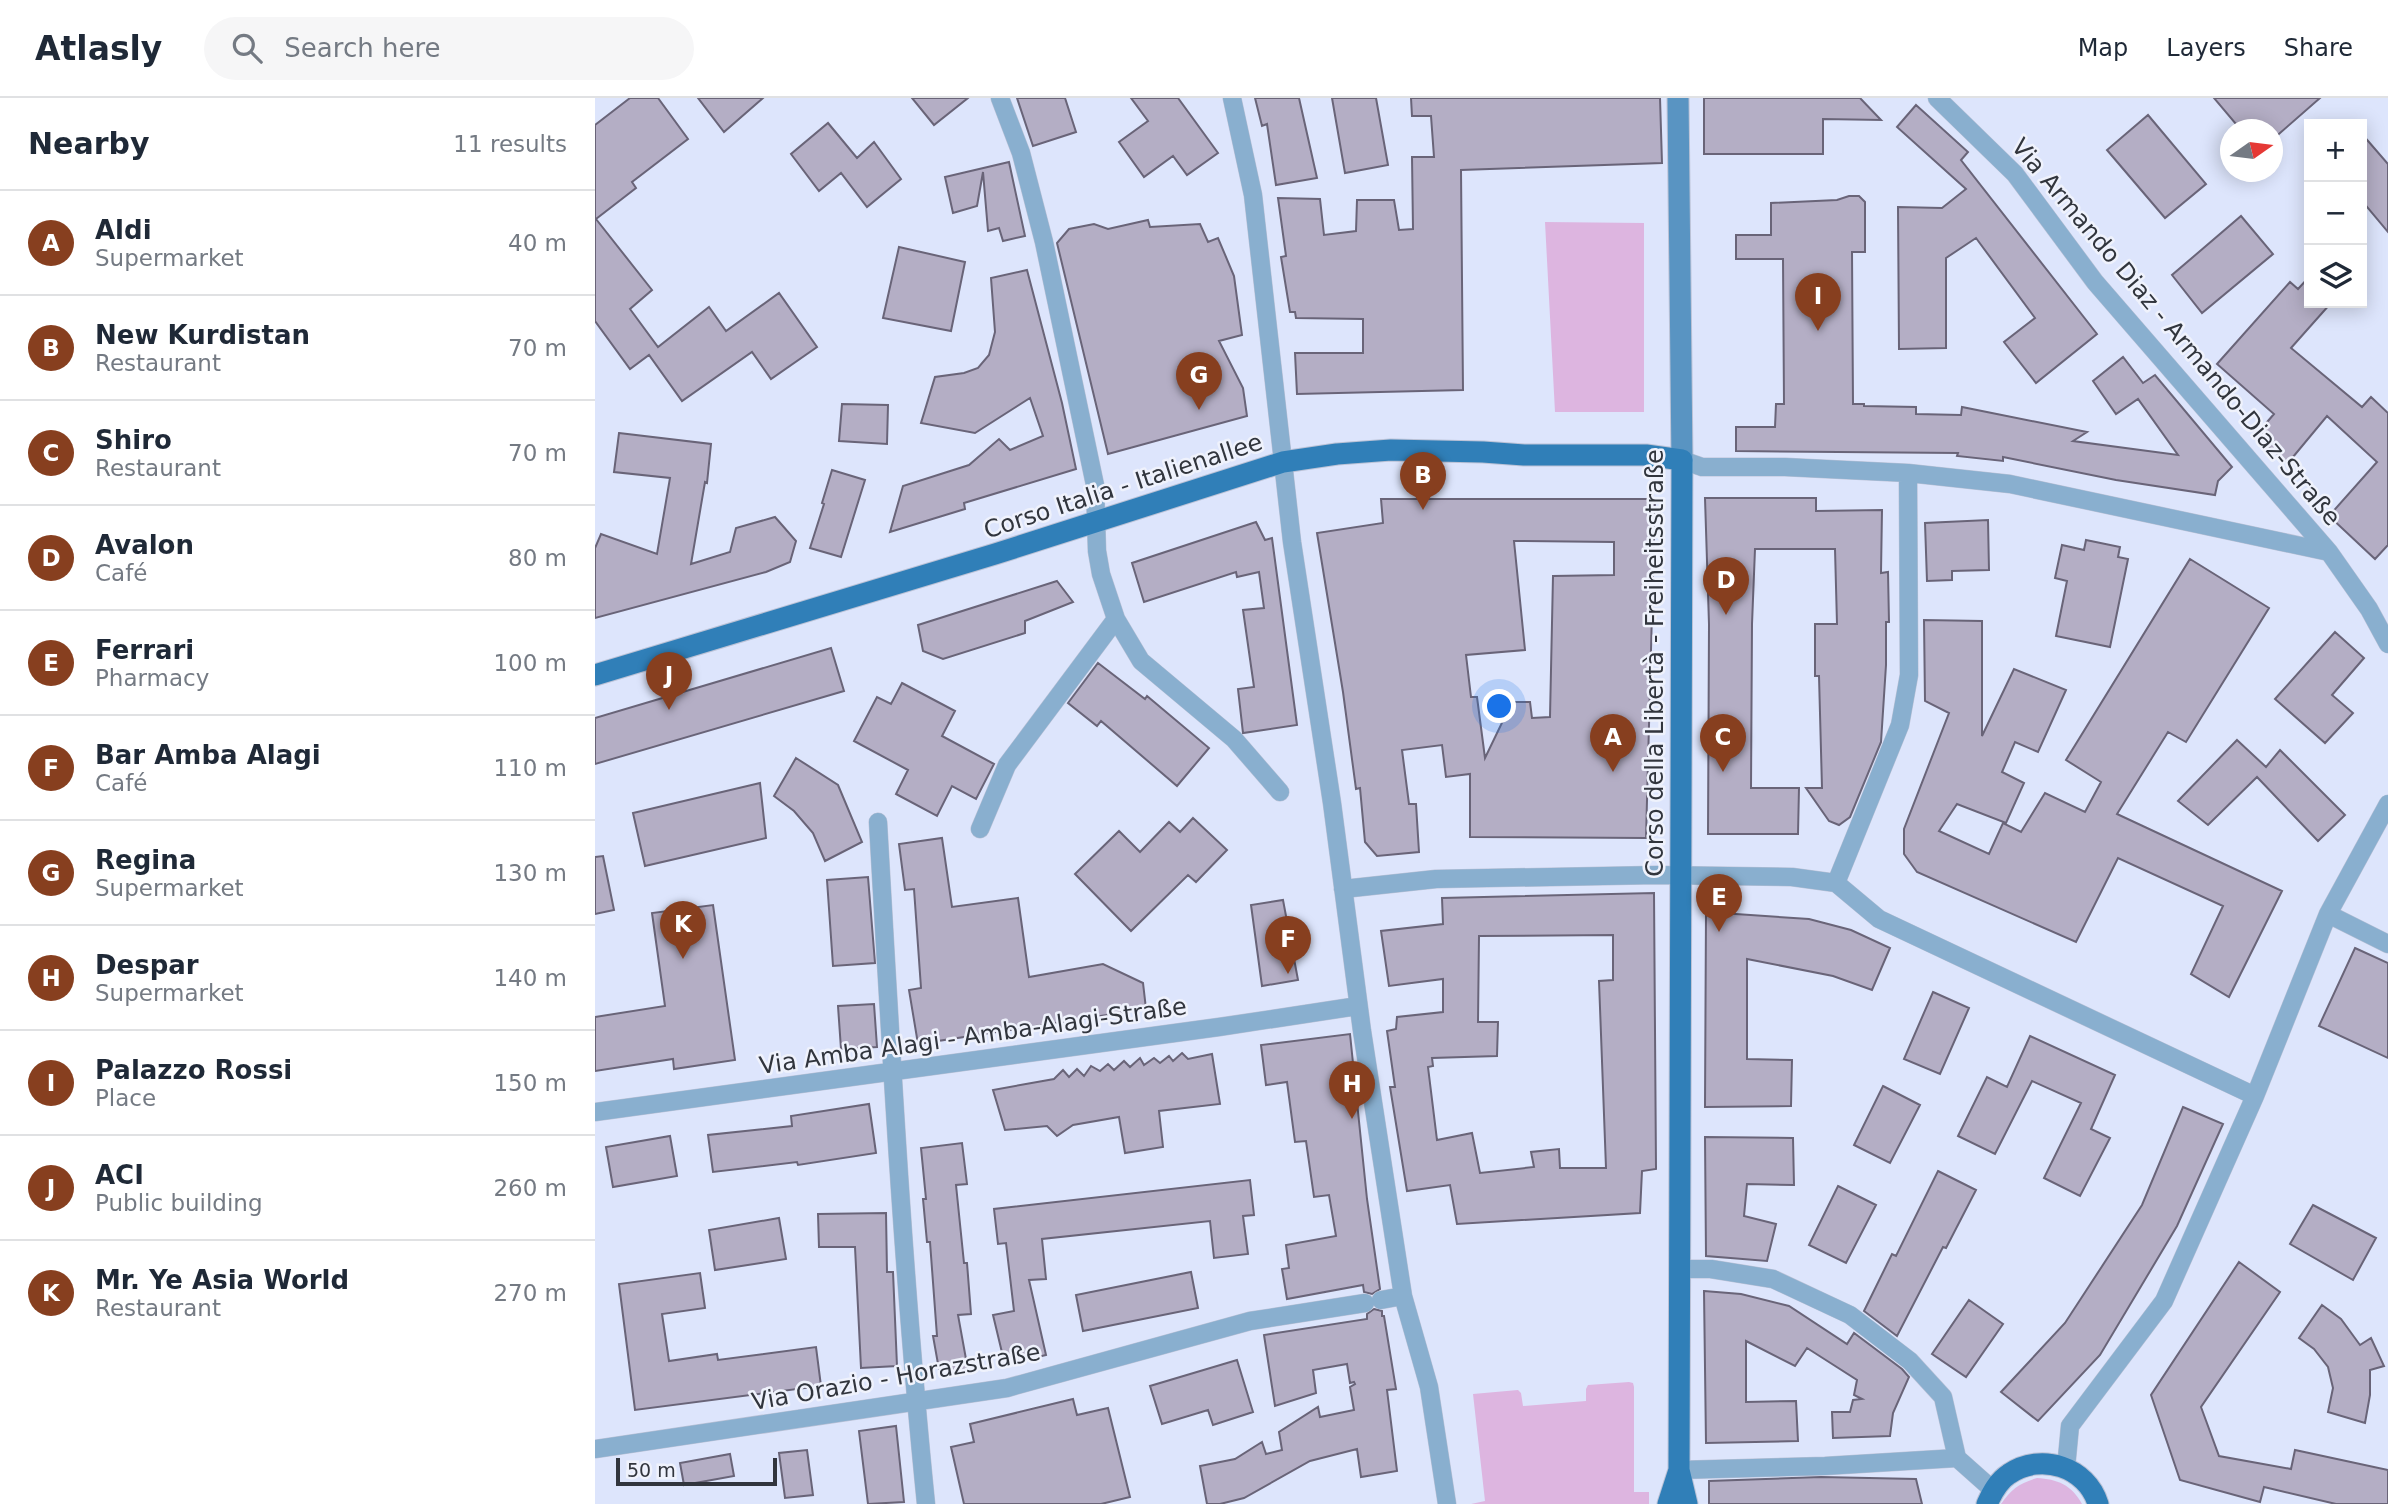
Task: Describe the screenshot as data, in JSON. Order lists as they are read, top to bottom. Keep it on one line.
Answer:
{"streets":{"main road":["Corso Italia - Italienallee","Corso della Libertà - Freiheitsstraße"],"street":["Via Armando Diaz - Armando-Diaz-Straße","Via Amba Alagi - Amba-Alagi-Straße","Via Orazio - Horazstraße"]},"crossings":[["Corso Italia - Italienallee","Corso della Libertà - Freiheitsstraße"]],"scale_bar":"50 m","north":"right","page":{"header":"Atlasly","search":"Search here","nav":["Map","Layers","Share"],"heading":["Nearby","11 results"],"map_buttons":["+","−"],"list":[{"mark":"A","name":"Aldi","note":"Supermarket","value":"40 m"},{"mark":"B","name":"New Kurdistan","note":"Restaurant","value":"70 m"},{"mark":"C","name":"Shiro","note":"Restaurant","value":"70 m"},{"mark":"D","name":"Avalon","note":"Café","value":"80 m"},{"mark":"E","name":"Ferrari","note":"Pharmacy","value":"100 m"},{"mark":"F","name":"Bar Amba Alagi","note":"Café","value":"110 m"},{"mark":"G","name":"Regina","note":"Supermarket","value":"130 m"},{"mark":"H","name":"Despar","note":"Supermarket","value":"140 m"},{"mark":"I","name":"Palazzo Rossi","note":"Place","value":"150 m"},{"mark":"J","name":"ACI","note":"Public building","value":"260 m"},{"mark":"K","name":"Mr. Ye Asia World","note":"Restaurant","value":"270 m"}],"pins":["I","G","B","D","J","A","C","E","K","F","H"],"scale":"50 m"}}
